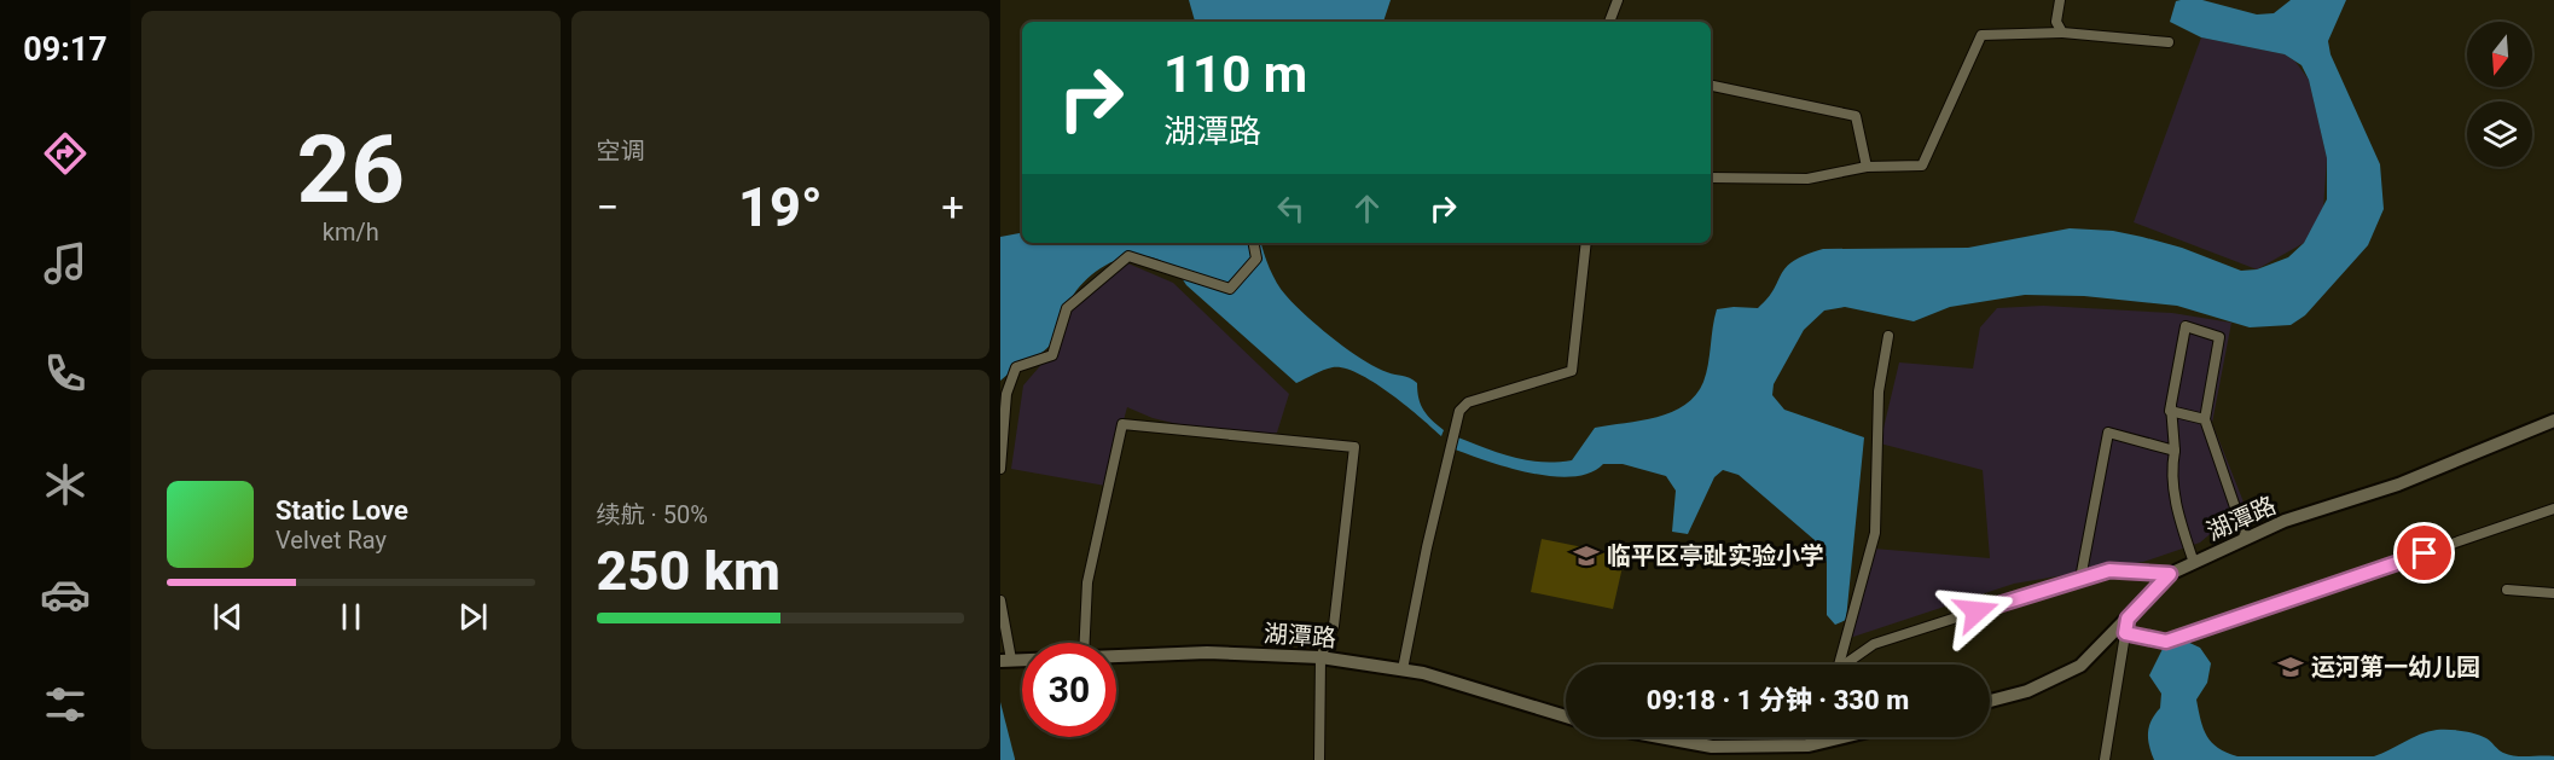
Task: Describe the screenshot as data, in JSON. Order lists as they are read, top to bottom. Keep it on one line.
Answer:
{"streets":{"street":["湖潭路"]},"places":{"school or university":["临平区亭趾实验小学","运河第一幼儿园"]},"north":"bottom","page":{"tabs":"09:17","tile":[["26","km/h"],"空调",["续航 · 50%","250 km"]],"turn":["110 m","湖潭路"],"heat":["−","19°","+"],"song":["Static Love","Velvet Ray"],"limit":"30","trip":"09:18 · 1 分钟 · 330 m"}}
